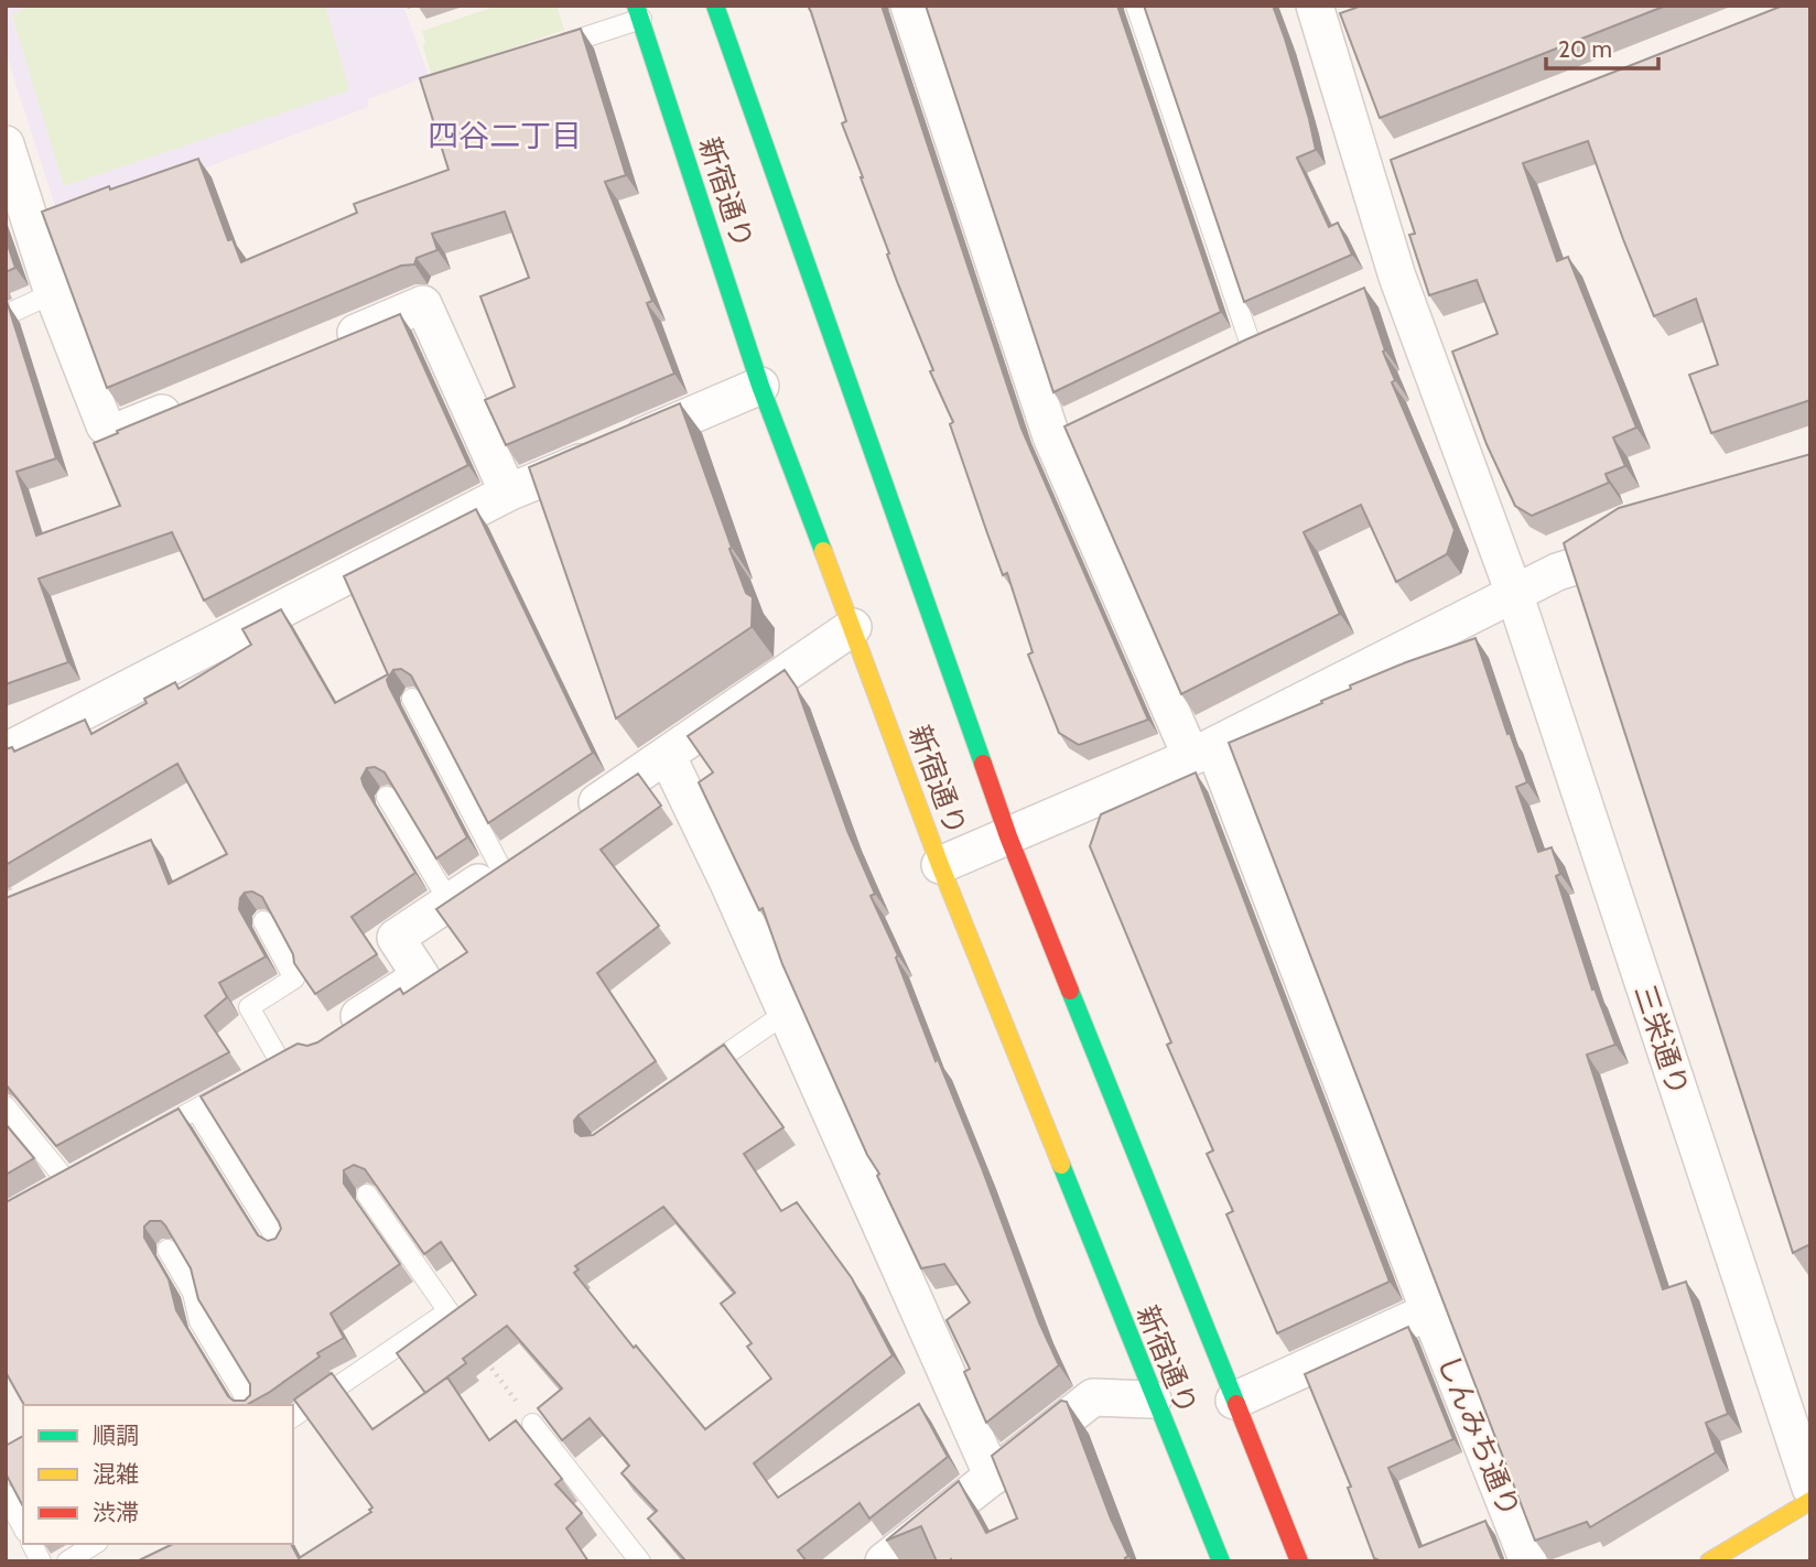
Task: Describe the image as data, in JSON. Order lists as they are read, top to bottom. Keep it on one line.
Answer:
{"streets":{"main road":["新宿通り"],"street":["三栄通り","しんみち通り"]},"districts":["四谷二丁目"],"legend":["順調","混雑","渋滞"],"scale_bar":"20 m"}
